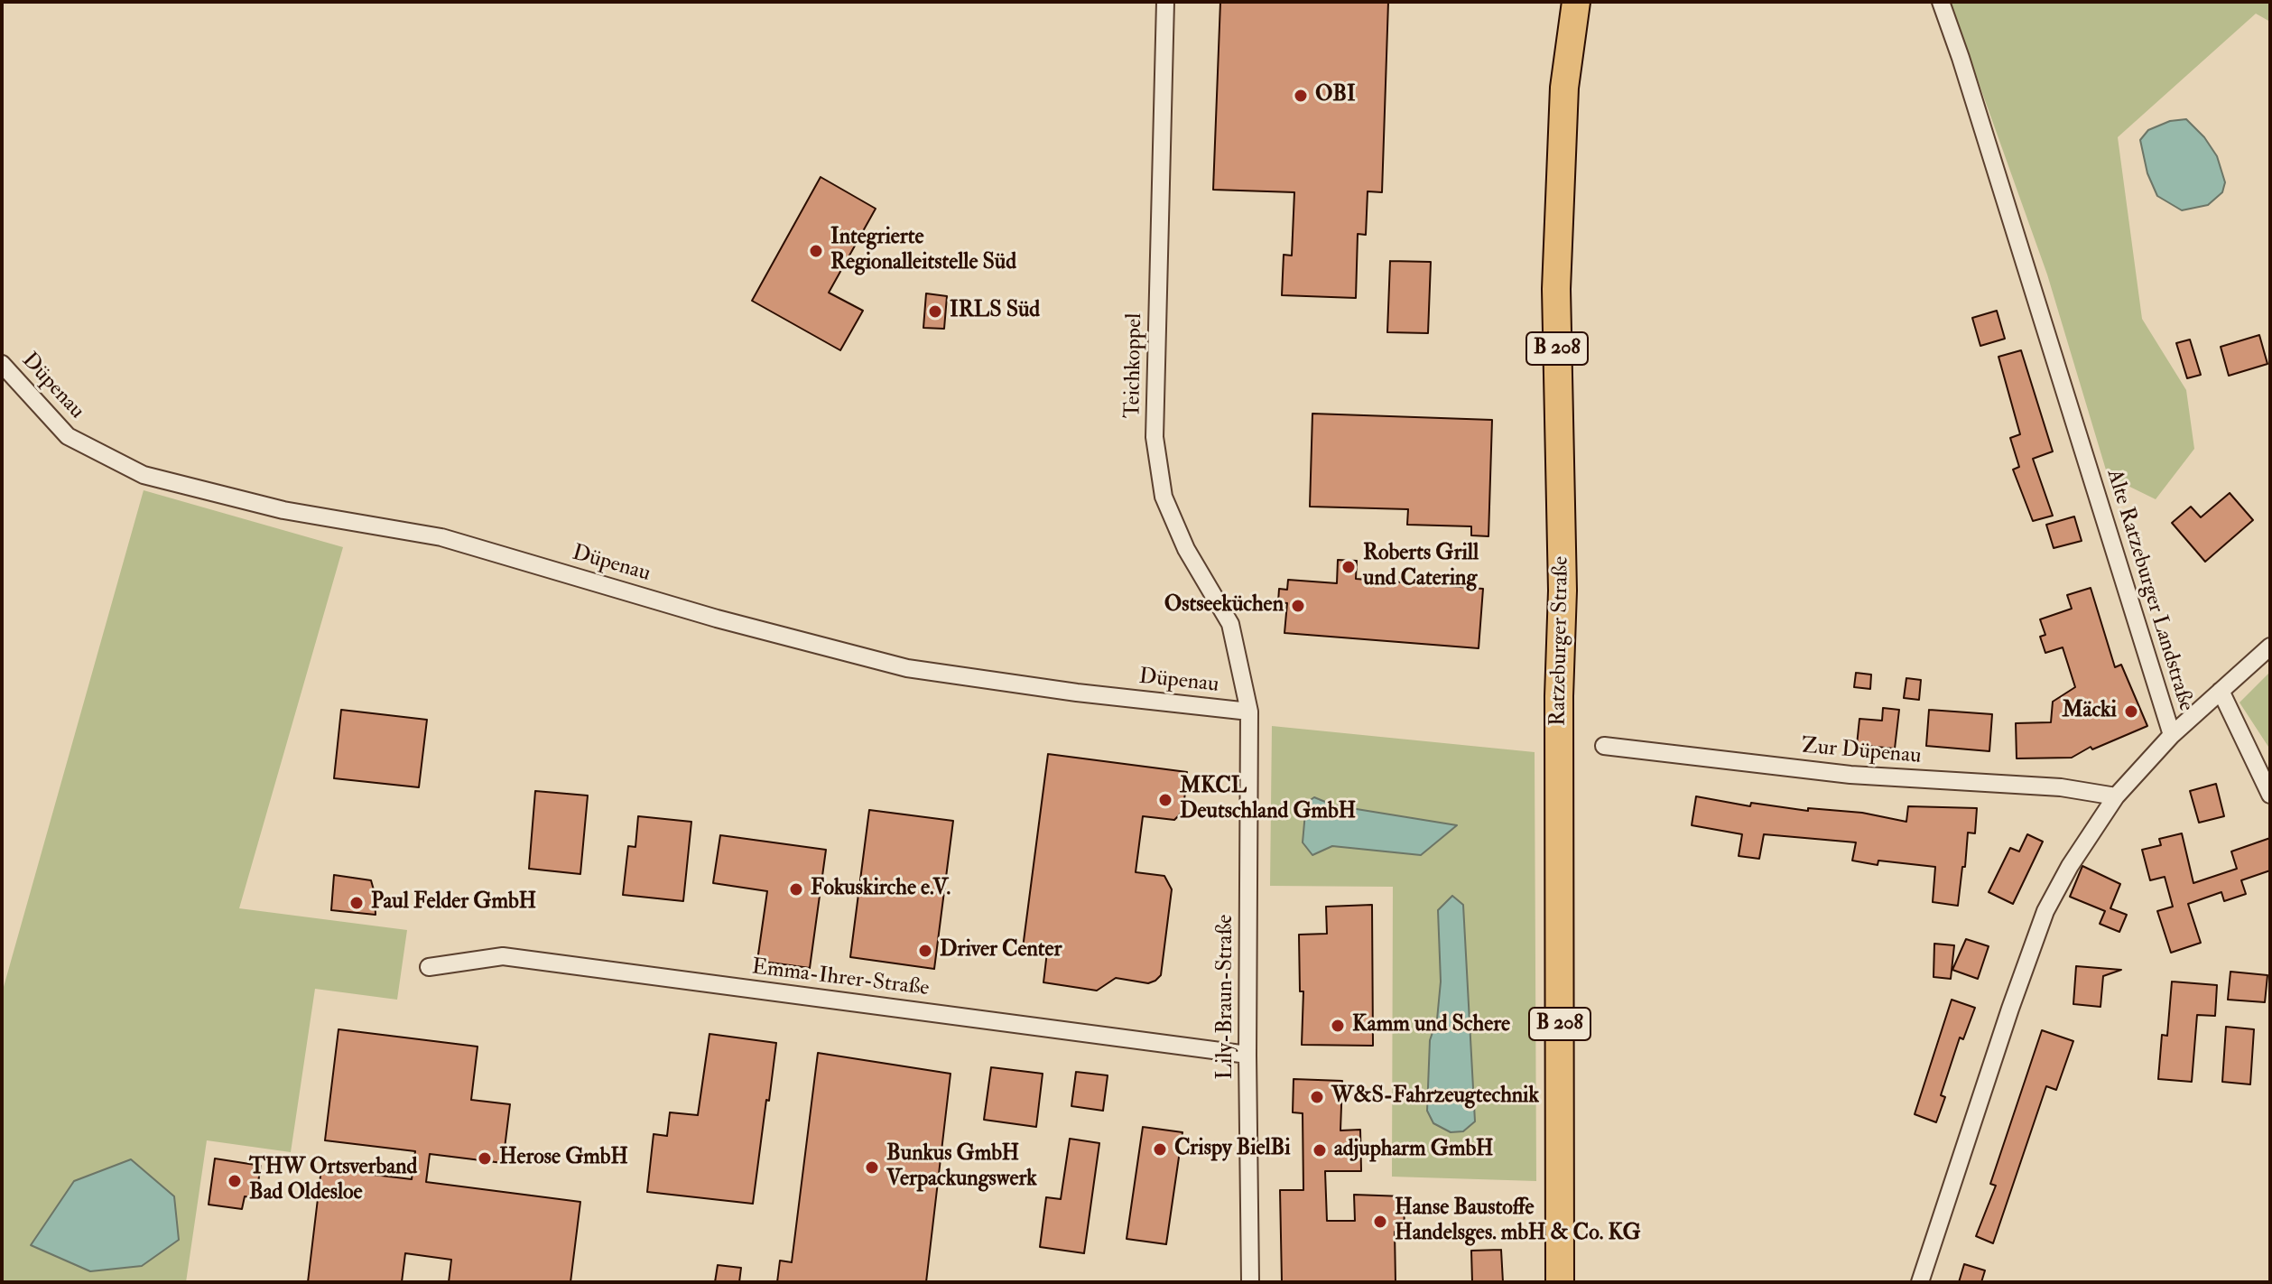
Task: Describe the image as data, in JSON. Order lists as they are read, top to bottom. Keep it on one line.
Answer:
{"streets":{"main road":["B 208","Ratzeburger Straße"],"street":["Teichkoppel","Düpenau","Alte Ratzeburger Landstraße","Zur Düpenau","Emma-Ihrer-Straße","Lily-Braun-Straße"]},"crossings":[["Teichkoppel","Düpenau"],["Teichkoppel","Lily-Braun-Straße"],["Düpenau","Lily-Braun-Straße"],["Alte Ratzeburger Landstraße","Zur Düpenau"],["Emma-Ihrer-Straße","Lily-Braun-Straße"]],"places":["OBI","Integrierte Regionalleitstelle Süd","IRLS Süd","Roberts Grill und Catering","Ostseeküchen","Mäcki","MKCL Deutschland GmbH","Fokuskirche e.V.","Paul Felder GmbH","Driver Center","Kamm und Schere","W&S-Fahrzeugtechnik","Crispy BielBi","adjupharm GmbH","Herose GmbH","Bunkus GmbH Verpackungswerk","THW Ortsverband Bad Oldesloe","Hanse Baustoffe Handelsges. mbH & Co. KG"]}
